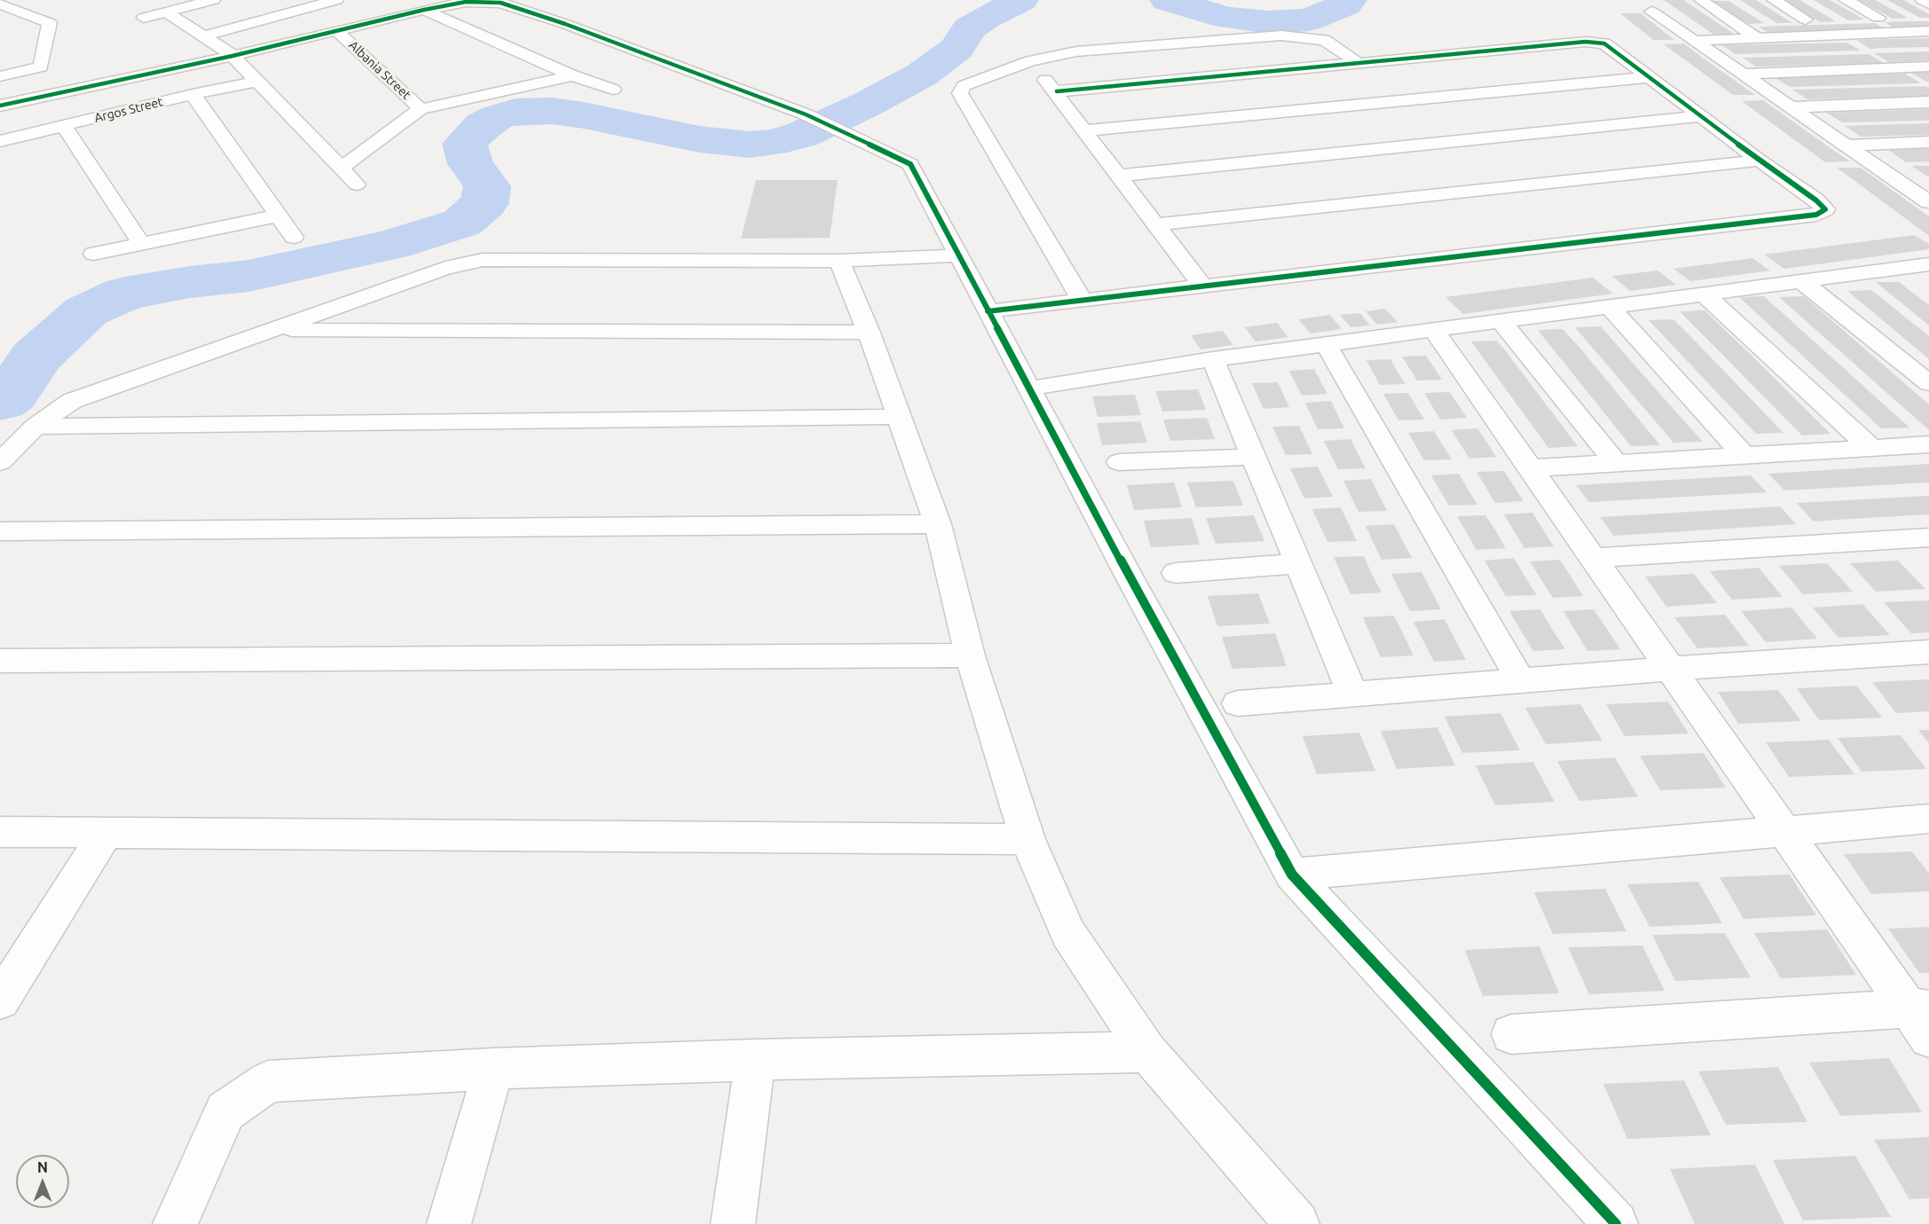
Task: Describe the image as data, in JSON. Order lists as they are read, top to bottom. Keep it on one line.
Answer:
{"streets":{"street":["Albania Street","Argos Street"]},"north":"top"}
